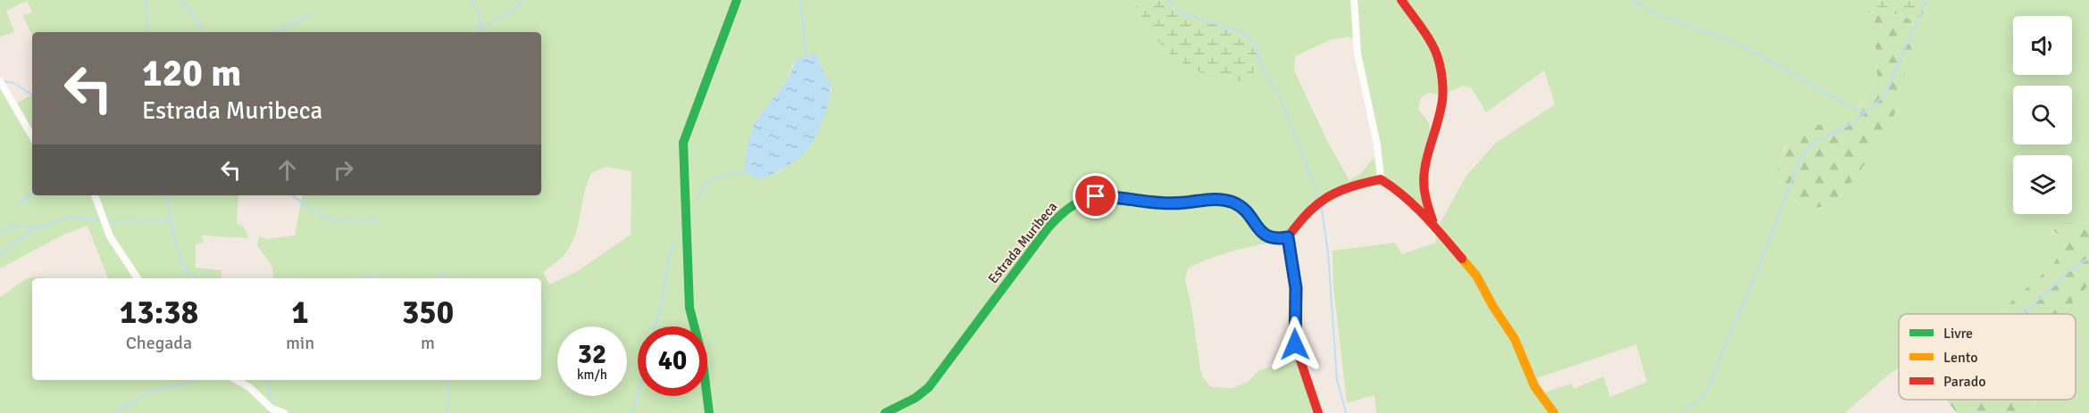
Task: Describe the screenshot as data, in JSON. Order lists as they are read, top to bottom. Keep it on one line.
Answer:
{"streets":{"street":["Estrada Muribeca"]},"legend":["Livre","Lento","Parado"],"page":{"turn":["120 m","Estrada Muribeca"],"eta":["13:38","Chegada","1","min","350","m"],"speed":"32 km/h","limit":"40"}}
